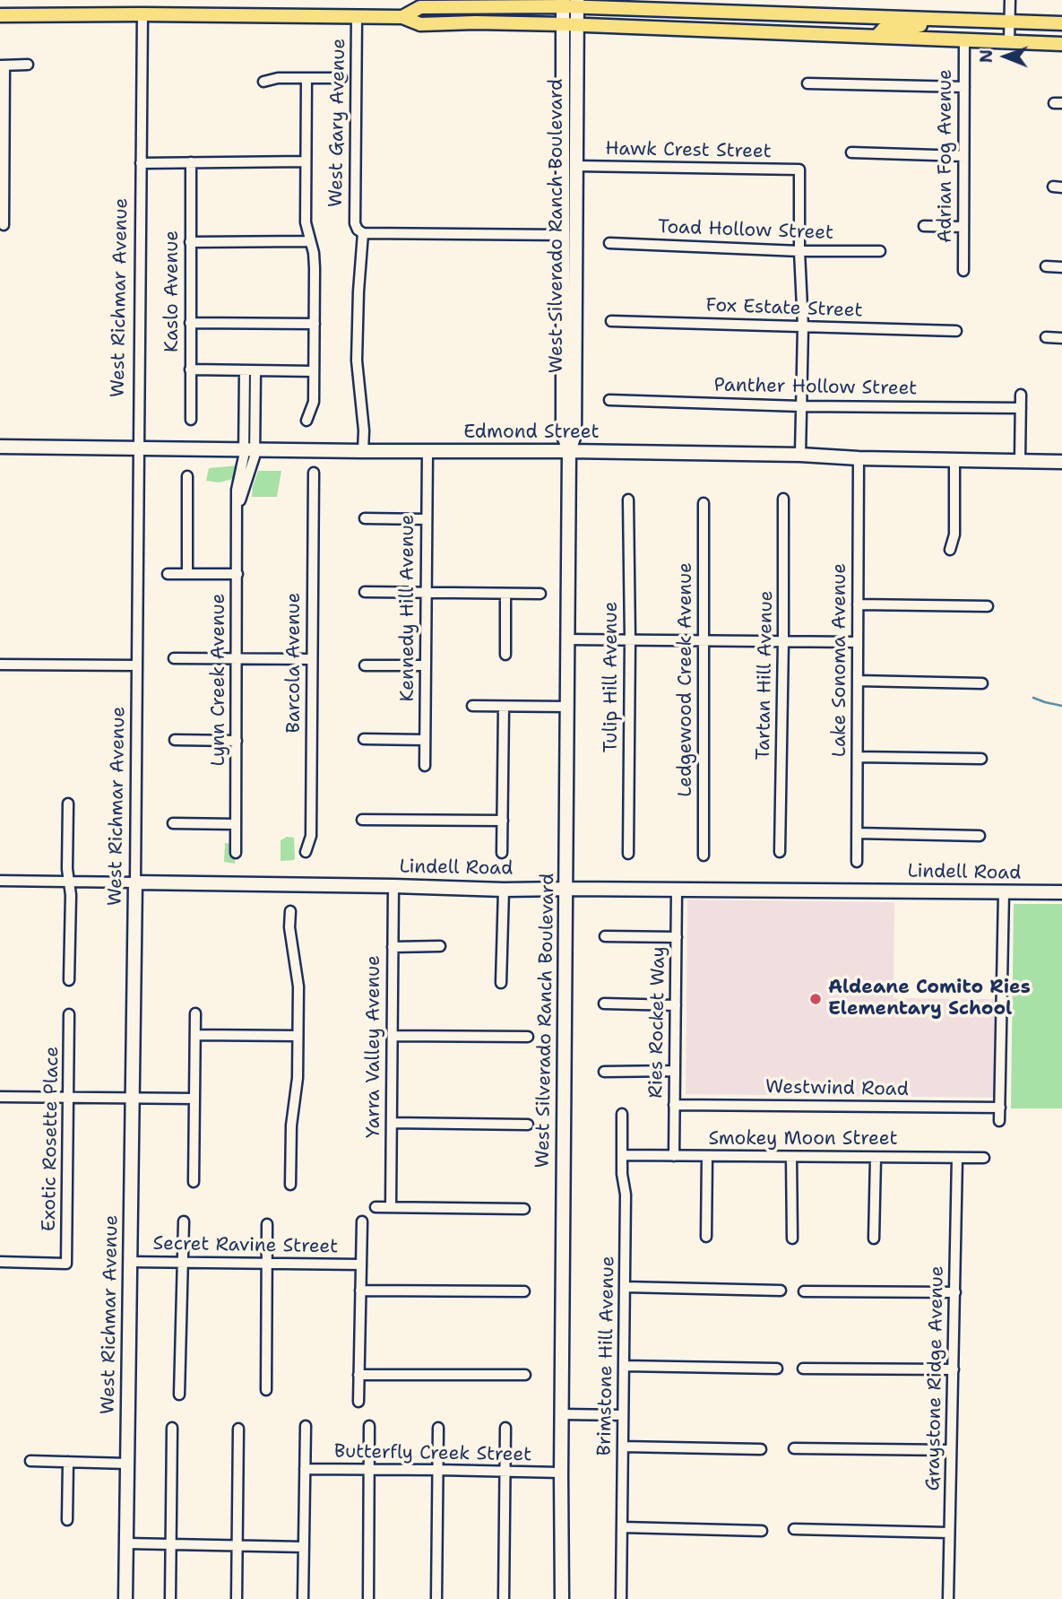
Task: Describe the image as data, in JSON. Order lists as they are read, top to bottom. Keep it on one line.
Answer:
{"streets":{"street":["West Gary Avenue","Hawk Crest Street","Adrian Fog Avenue","West Silverado Ranch Boulevard","Toad Hollow Street","Kaslo Avenue","West Richmar Avenue","Fox Estate Street","Panther Hollow Street","Edmond Street","Kennedy Hill Avenue","Lake Sonoma Avenue","Barcola Avenue","Tartan Hill Avenue","Tulip Hill Avenue","Lynn Creek Avenue","Ledgewood Creek Avenue","Lindell Road","Ries Rocket Way","Yarra Valley Avenue","Westwind Road","Exotic Rosette Place","Smokey Moon Street","Secret Ravine Street","Brimstone Hill Avenue","Graystone Ridge Avenue","Butterfly Creek Street"]},"crossings":[["West Gary Avenue","Edmond Street"],["Hawk Crest Street","West Silverado Ranch Boulevard"],["Hawk Crest Street","Toad Hollow Street"],["West Silverado Ranch Boulevard","Edmond Street"],["West Silverado Ranch Boulevard","Lindell Road"],["West Silverado Ranch Boulevard","Butterfly Creek Street"],["West Richmar Avenue","Edmond Street"],["West Richmar Avenue","Lindell Road"],["West Richmar Avenue","Secret Ravine Street"],["Edmond Street","Kennedy Hill Avenue"],["Edmond Street","Lake Sonoma Avenue"],["Edmond Street","Lynn Creek Avenue"],["Lindell Road","Ries Rocket Way"],["Lindell Road","Yarra Valley Avenue"],["Ries Rocket Way","Westwind Road"],["Ries Rocket Way","Smokey Moon Street"],["Smokey Moon Street","Brimstone Hill Avenue"],["Smokey Moon Street","Graystone Ridge Avenue"]],"places":["Aldeane Comito Ries Elementary School"],"north":"left"}
